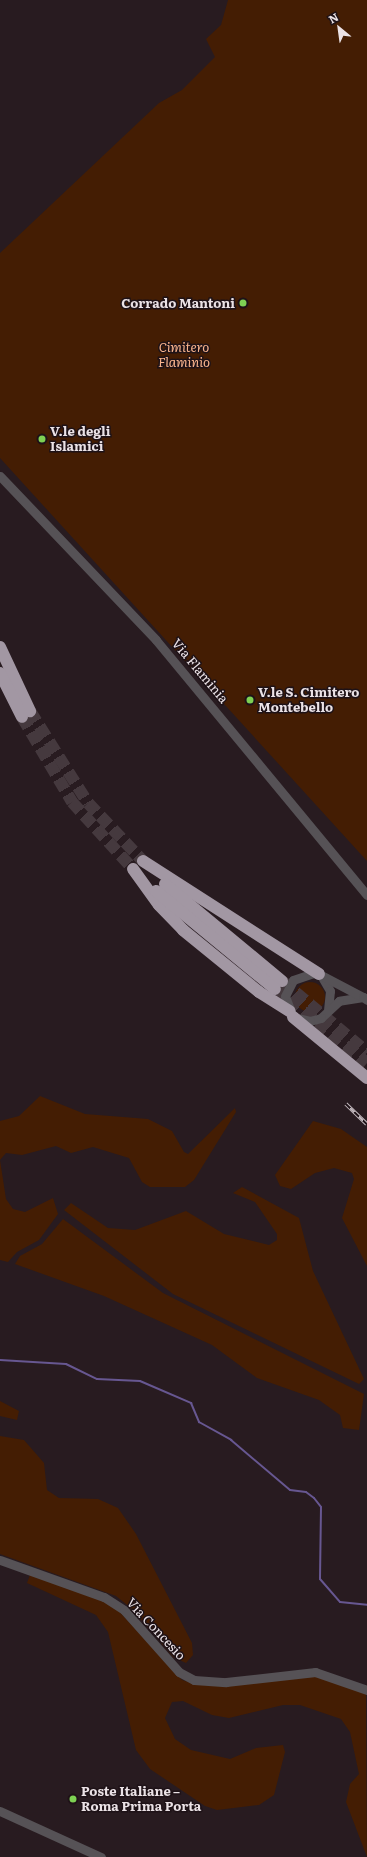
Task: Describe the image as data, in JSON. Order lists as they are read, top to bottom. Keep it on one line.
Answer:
{"streets":{"street":["Via Flaminia","Via Concesio"]},"parks":["Cimitero Flaminio"],"places":["Corrado Mantoni","V.le degli Islamici","V.le S. Cimitero Montebello","Poste Italiane – Roma Prima Porta"],"north":"top left"}
